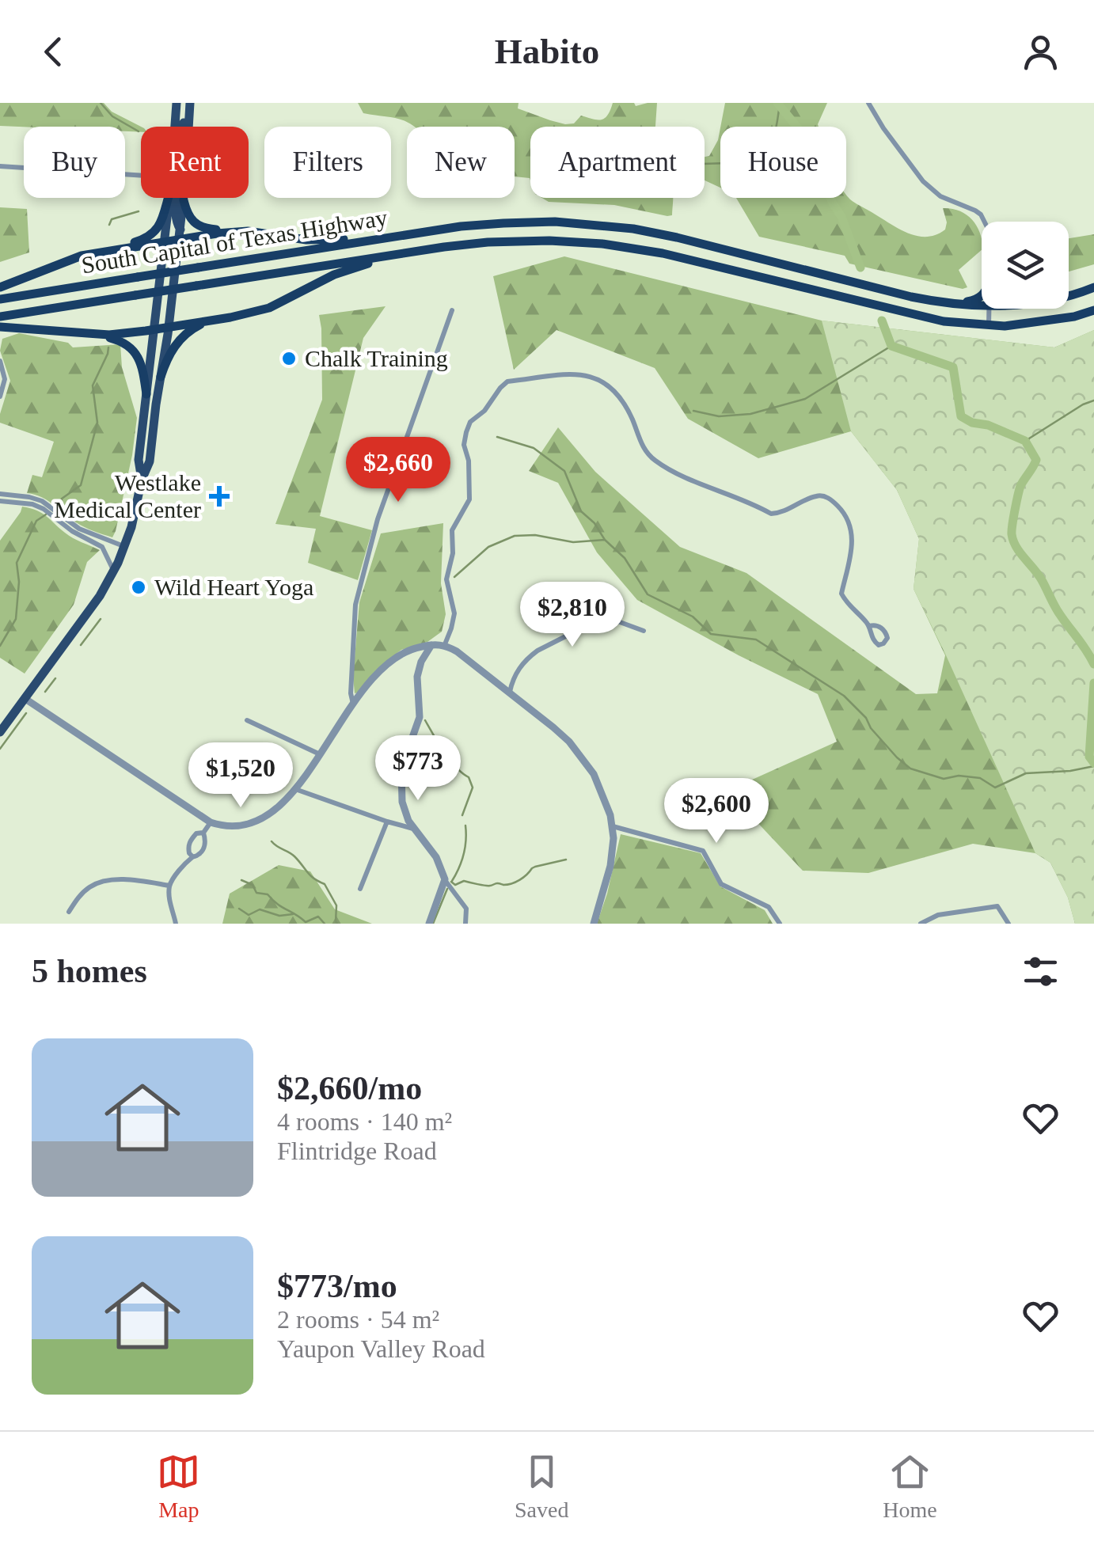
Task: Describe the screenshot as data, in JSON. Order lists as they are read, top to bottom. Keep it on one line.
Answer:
{"streets":{"highway":["South Capital of Texas Highway"]},"places":{"other":["Chalk Training","Wild Heart Yoga"],"health":["Westlake Medical Center"]},"page":{"header":"Habito","chip":["Buy","Rent","Filters","New","Apartment","House"],"price":["$2,660","$2,810","$773","$1,520","$2,600"],"heading":"5 homes","list":[{"name":"$2,660/mo","note":"4 rooms · 140 m² · Flintridge Road"},{"name":"$773/mo","note":"2 rooms · 54 m² · Yaupon Valley Road"}],"tabs":["Map","Saved","Home"]}}
